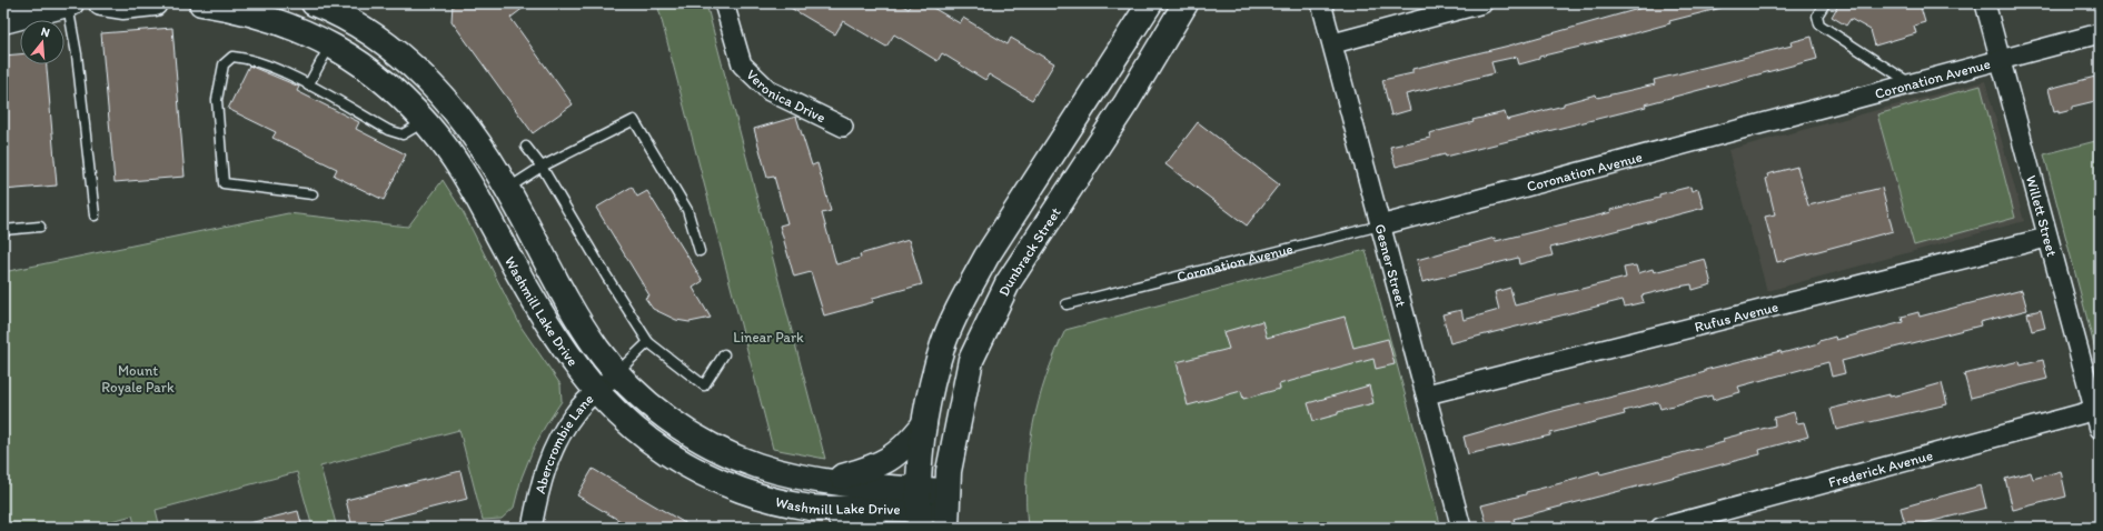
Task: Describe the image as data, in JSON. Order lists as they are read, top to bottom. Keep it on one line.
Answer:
{"streets":{"street":["Coronation Avenue","Veronica Drive","Willett Street","Dunbrack Street","Gesner Street","Washmill Lake Drive","Rufus Avenue","Abercrombie Lane","Frederick Avenue"]},"crossings":[["Coronation Avenue","Willett Street"],["Coronation Avenue","Gesner Street"],["Willett Street","Rufus Avenue"],["Willett Street","Frederick Avenue"],["Dunbrack Street","Washmill Lake Drive"],["Gesner Street","Rufus Avenue"],["Washmill Lake Drive","Abercrombie Lane"]],"parks":["Linear Park","Mount Royale Park"],"north":"top"}
